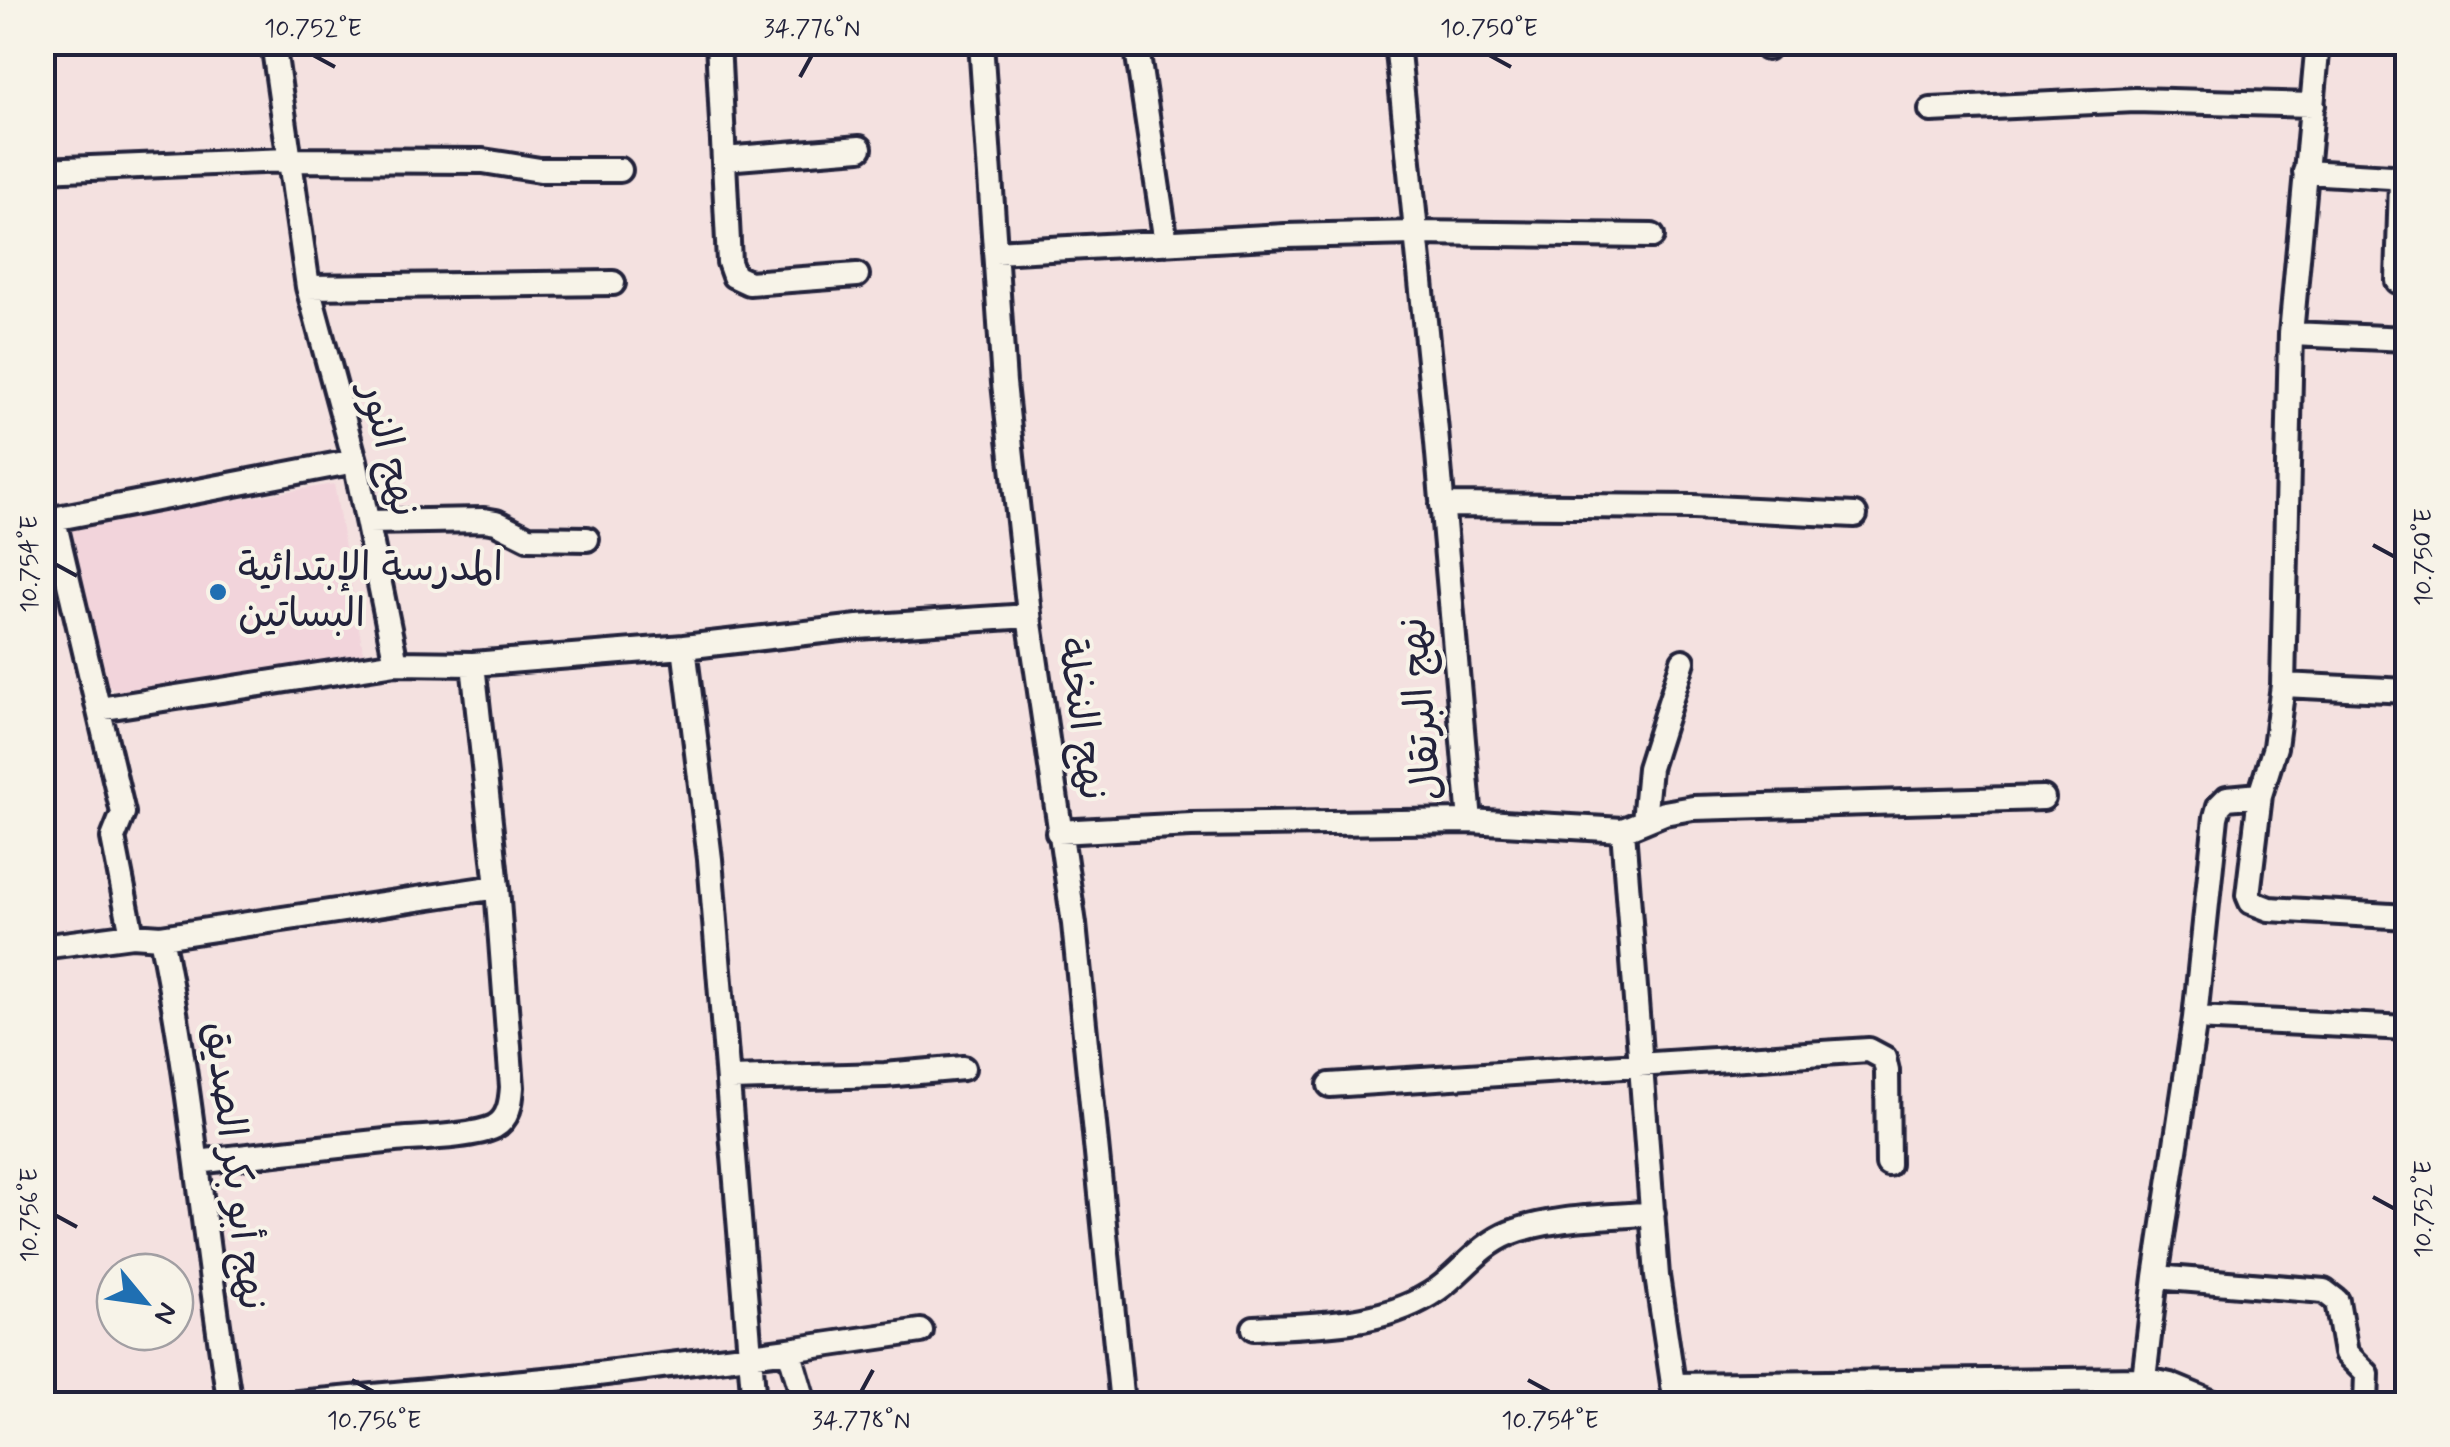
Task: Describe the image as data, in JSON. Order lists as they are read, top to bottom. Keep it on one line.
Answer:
{"streets":{"street":["نهج النور","نهج البرتقال","نهج النخلة","نهج أبو بكر الصديق"]},"places":["المدرسة الإبتدائية البساتين"],"north":"bottom right","coordinates":["10.752°E","34.776°N","10.750°E","10.754°E","10.756°E","34.778°N"]}
